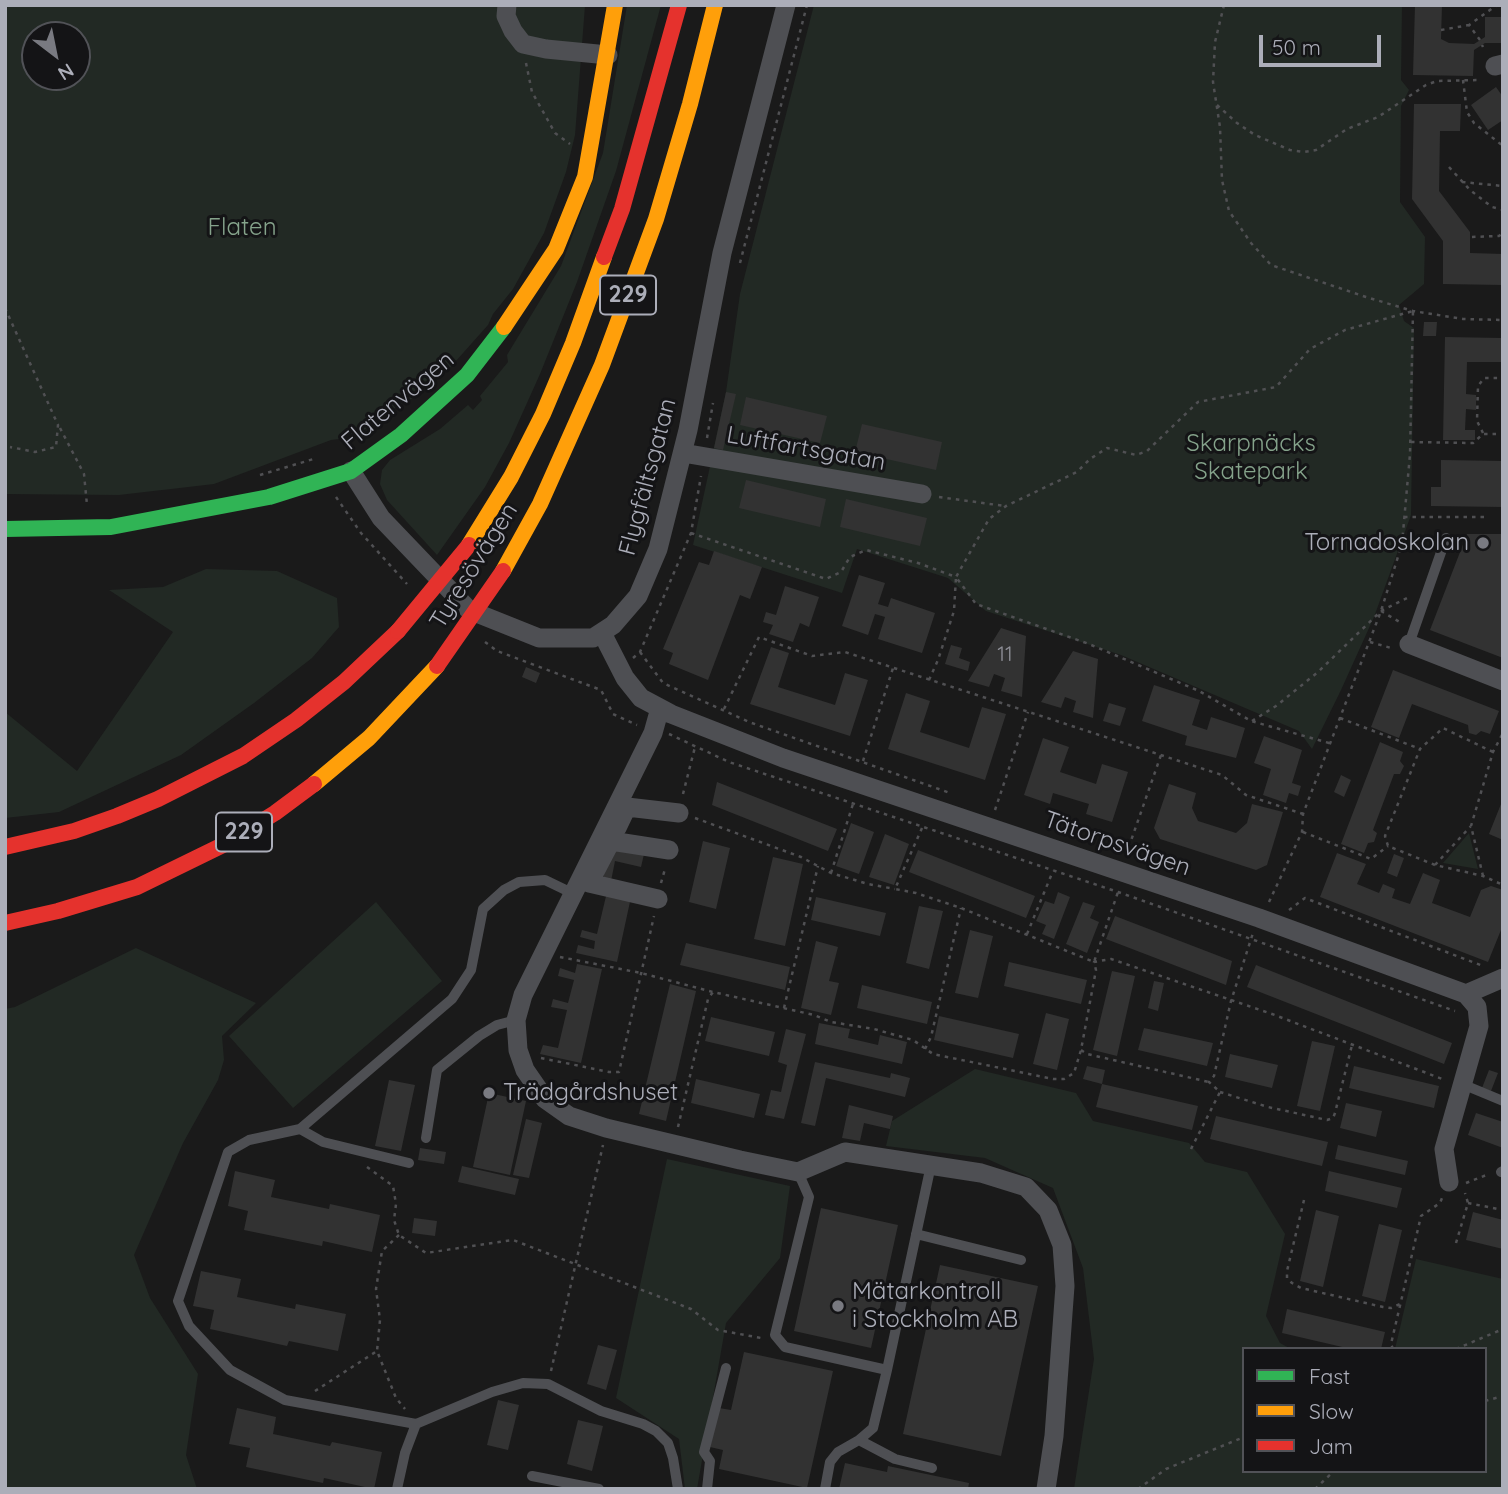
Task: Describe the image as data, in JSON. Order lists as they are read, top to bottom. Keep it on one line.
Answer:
{"streets":{"main road":["229","Flatenvägen","Tyresövägen"],"street":["Luftfartsgatan","Flygfältsgatan","Tätorpsvägen"]},"crossings":[["Luftfartsgatan","Flygfältsgatan"],["Flygfältsgatan","Tätorpsvägen"]],"parks":["Flaten","Skarpnäcks Skatepark"],"places":["Tornadoskolan","Trädgårdshuset","Mätarkontroll i Stockholm AB"],"house_numbers":["11"],"legend":["Fast","Slow","Jam"],"scale_bar":"50 m","north":"bottom right"}
